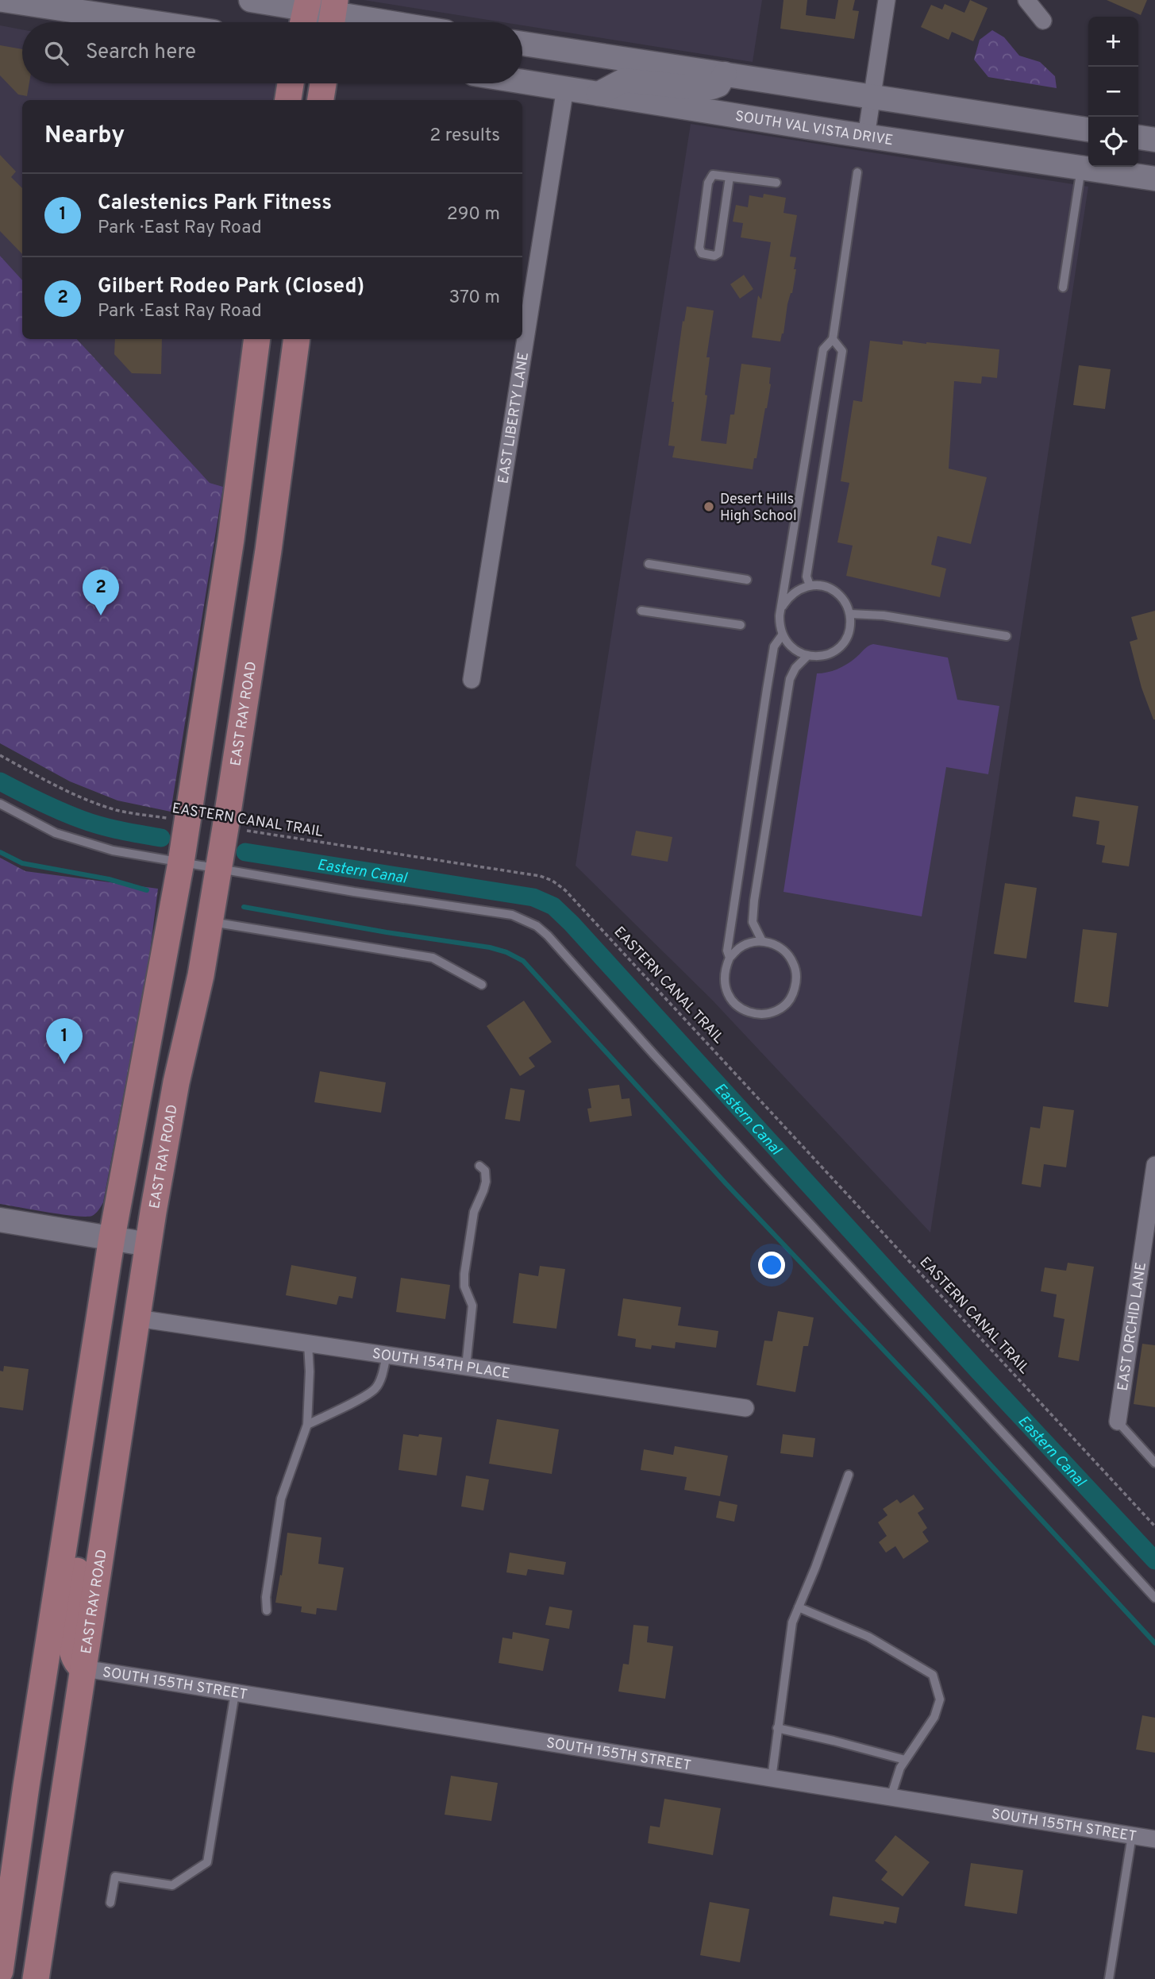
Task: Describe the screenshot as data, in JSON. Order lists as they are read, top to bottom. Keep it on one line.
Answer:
{"streets":{"main road":["SOUTH VAL VISTA DRIVE","EAST RAY ROAD"],"street":["EAST LIBERTY LANE","EAST ORCHID LANE","SOUTH 154TH PLACE","SOUTH 155TH STREET"],"path":["EASTERN CANAL TRAIL"]},"crossings":[["SOUTH VAL VISTA DRIVE","EAST LIBERTY LANE"],["EAST RAY ROAD","EASTERN CANAL TRAIL"],["EAST RAY ROAD","SOUTH 154TH PLACE"],["EAST RAY ROAD","SOUTH 155TH STREET"]],"water":["Eastern Canal"],"places":["Desert Hills High School"],"page":{"map_buttons":["+","−"],"search":"Search here","heading":["Nearby","2 results"],"list":[{"mark":"1","name":"Calestenics Park Fitness","note":"Park · East Ray Road","value":"290 m"},{"mark":"2","name":"Gilbert Rodeo Park (Closed)","note":"Park · East Ray Road","value":"370 m"}],"pins":["2","1"]}}
